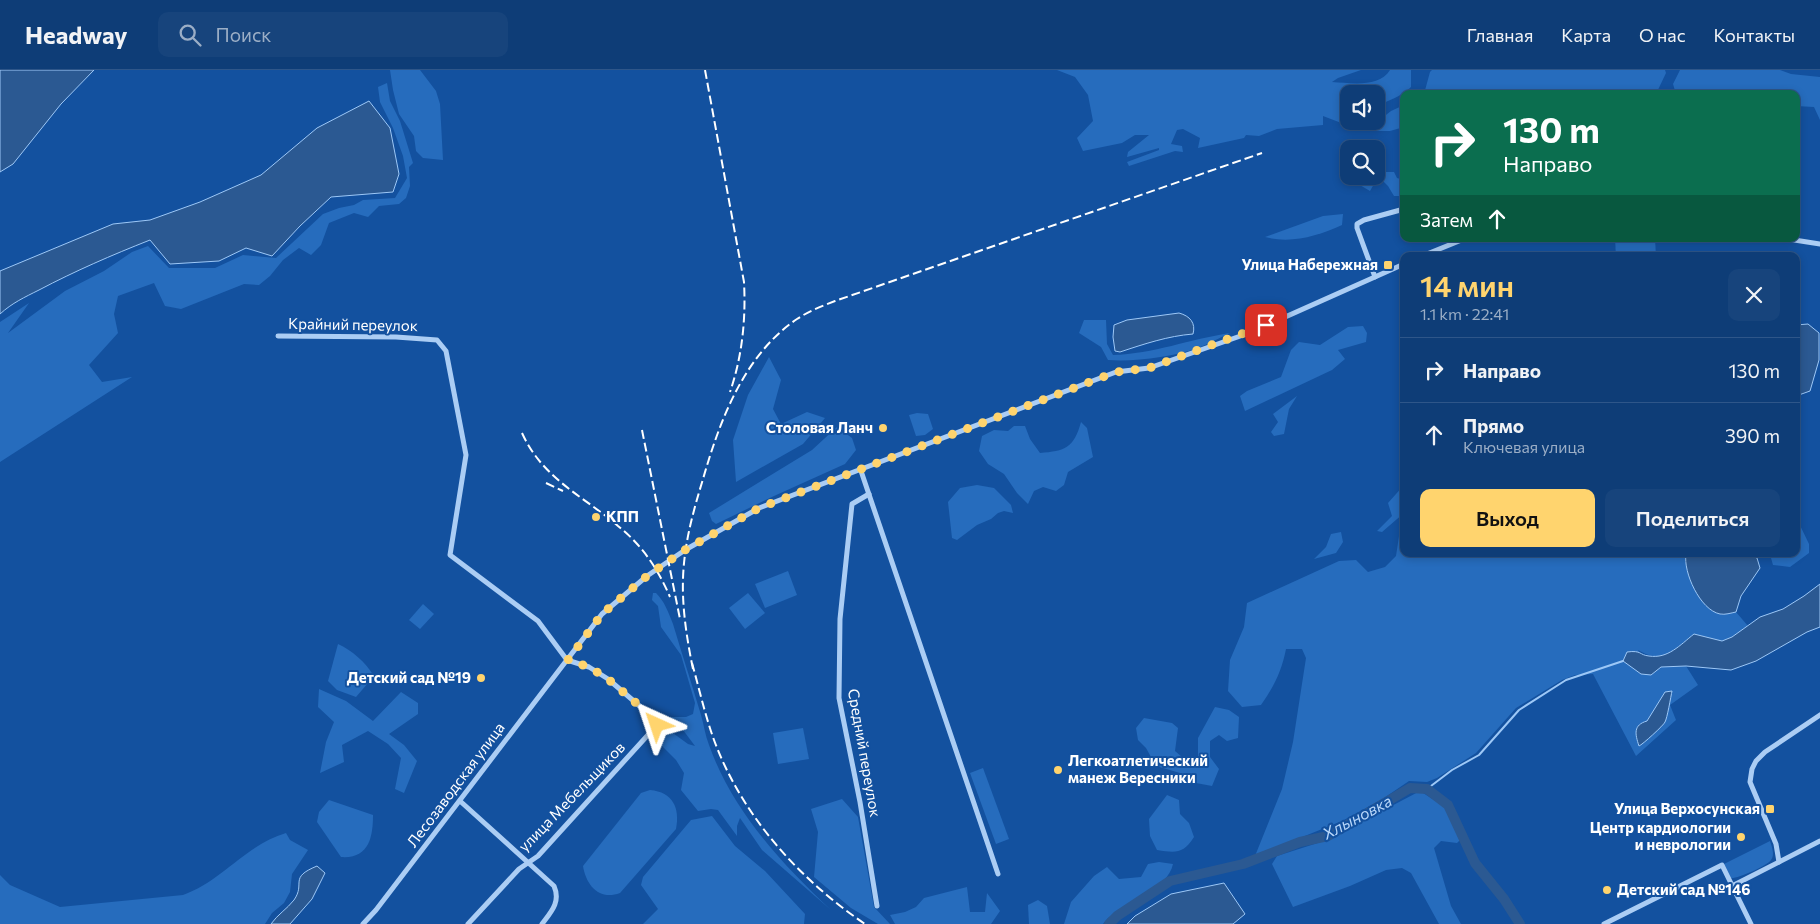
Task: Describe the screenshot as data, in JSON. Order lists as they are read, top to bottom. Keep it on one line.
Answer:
{"streets":{"street":["Крайний переулок","Средний переулок","Лесозаводская улица","улица Мебельщиков"]},"crossings":[["Крайний переулок","Лесозаводская улица"],["Крайний переулок","улица Мебельщиков"],["Лесозаводская улица","улица Мебельщиков"]],"water":["Хлыновка"],"places":{"transit":["Улица Набережная","Улица Верхосунская"],"other":["Столовая Ланч","КПП","Детский сад №19","Легкоатлетический манеж Вересники","Центр кардиологии и неврологии","Детский сад №146"]},"page":{"header":"Headway","search":"Поиск","nav":["Главная","Карта","О нас","Контакты"],"turn":["130 m","Направо"],"then":"Затем","heading":["14 мин","1.1 km · 22:41"],"list":[{"name":"Направо","value":"130 m"},{"name":"Прямо","note":"Ключевая улица","value":"390 m"}],"buttons":["Выход","Поделиться"]}}
